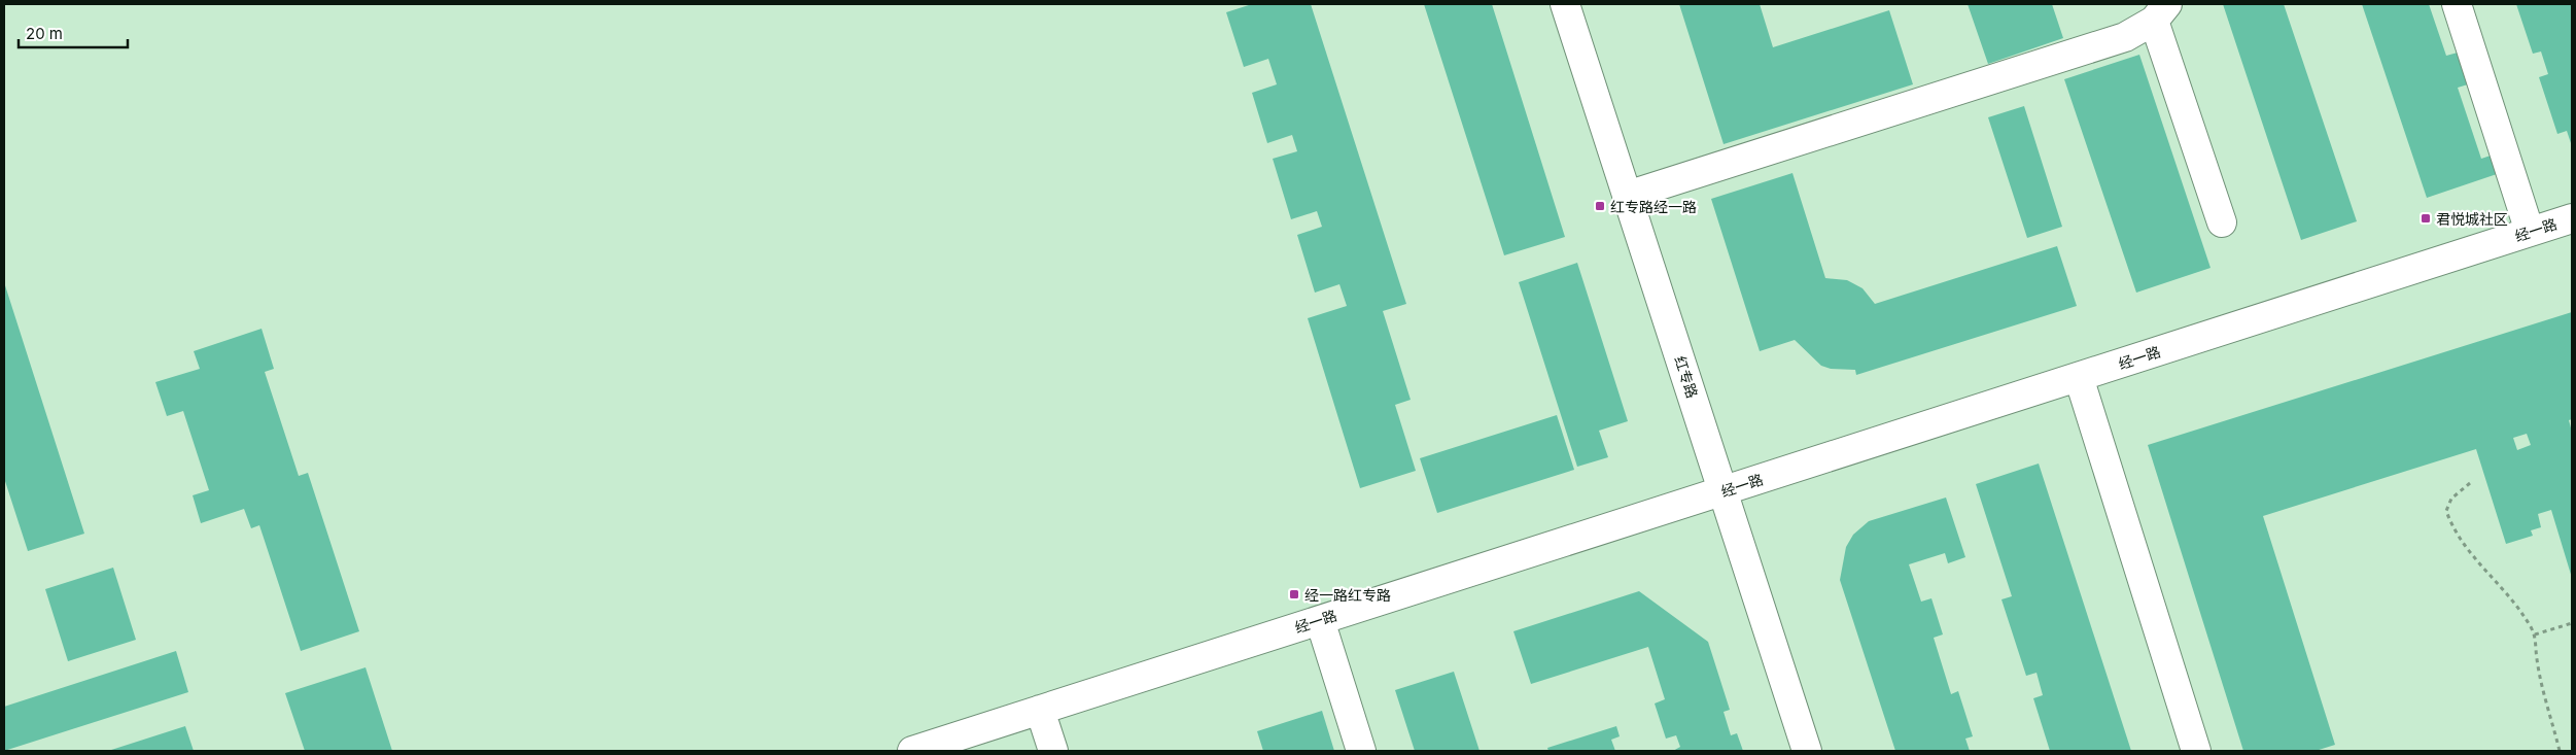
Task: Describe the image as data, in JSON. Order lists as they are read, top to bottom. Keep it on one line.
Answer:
{"streets":{"street":["经一路","红专路"]},"crossings":[["经一路","红专路"]],"places":{"transit":["红专路经一路","君悦城社区","经一路红专路"]},"scale_bar":"20 m"}
